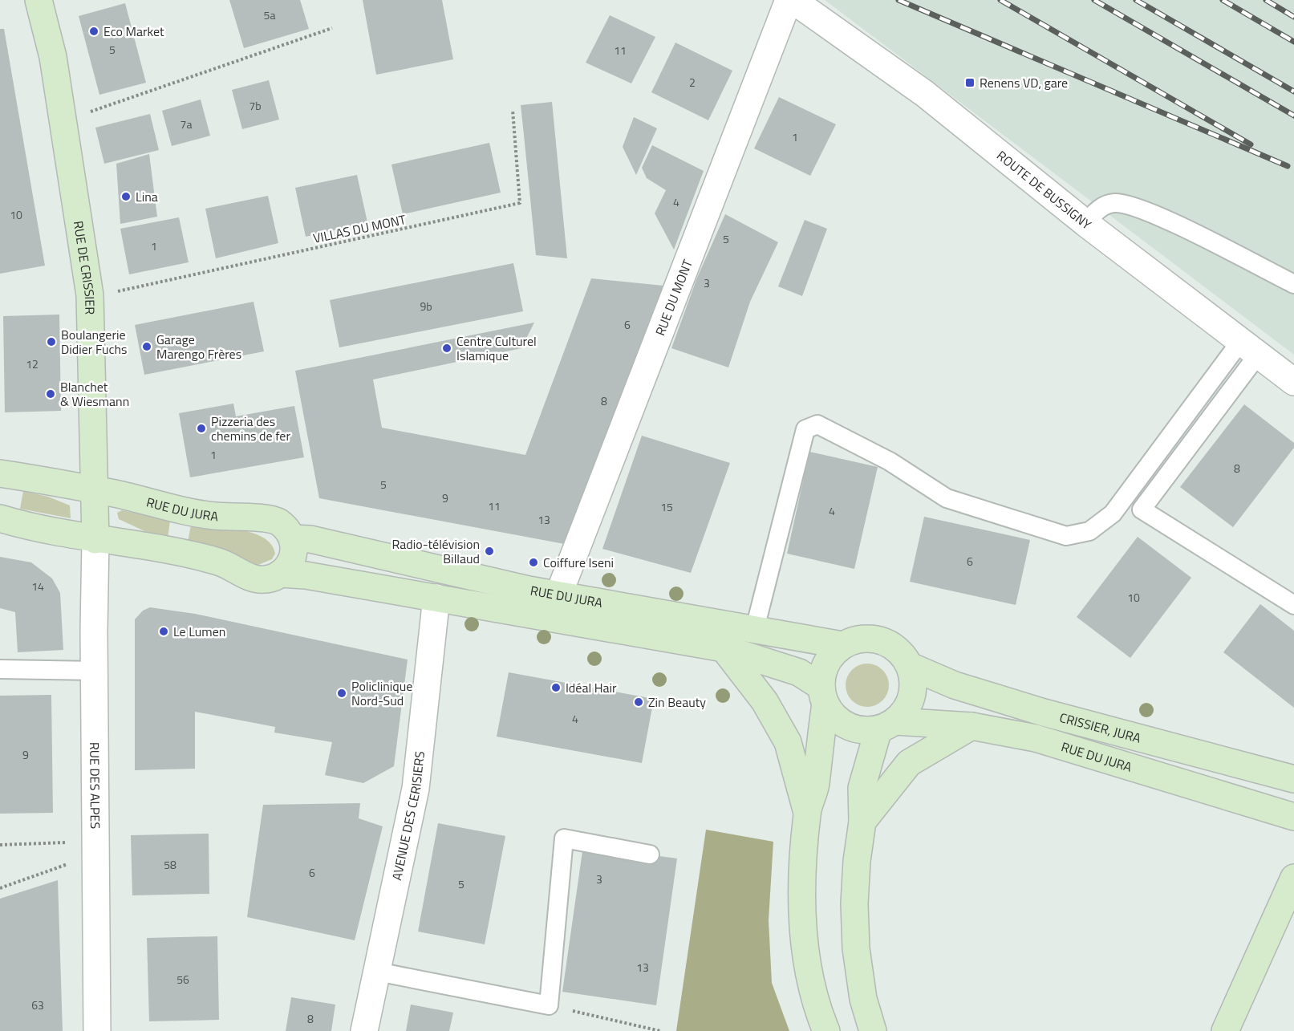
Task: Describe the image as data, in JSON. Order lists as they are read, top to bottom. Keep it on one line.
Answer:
{"streets":{"main road":["RUE DE CRISSIER","RUE DU JURA","CRISSIER, JURA"],"street":["ROUTE DE BUSSIGNY","RUE DU MONT","RUE DES ALPES","AVENUE DES CERISIERS"],"path":["VILLAS DU MONT"]},"crossings":[["ROUTE DE BUSSIGNY","RUE DU MONT"],["RUE DE CRISSIER","RUE DU JURA"],["RUE DE CRISSIER","RUE DES ALPES"],["RUE DU MONT","RUE DU JURA"],["RUE DU JURA","CRISSIER, JURA"],["RUE DU JURA","RUE DES ALPES"],["RUE DU JURA","AVENUE DES CERISIERS"]],"places":{"other":["Eco Market","Lina","Boulangerie Didier Fuchs","Garage Marengo Frères","Centre Culturel Islamique","Blanchet & Wiesmann","Pizzeria des chemins de fer","Radio-télévision Billaud","Coiffure Iseni","Le Lumen","Idéal Hair","Policlinique Nord-Sud","Zin Beauty"],"transit":["Renens VD, gare"]},"house_numbers":["5a","5","11","2","7b","7a","1","4","10","5","1","3","9b","6","12","8","1","8","5","9","11","15","4","13","6","14","10","4","9","58","6","3","5","13","56","63","8"]}
